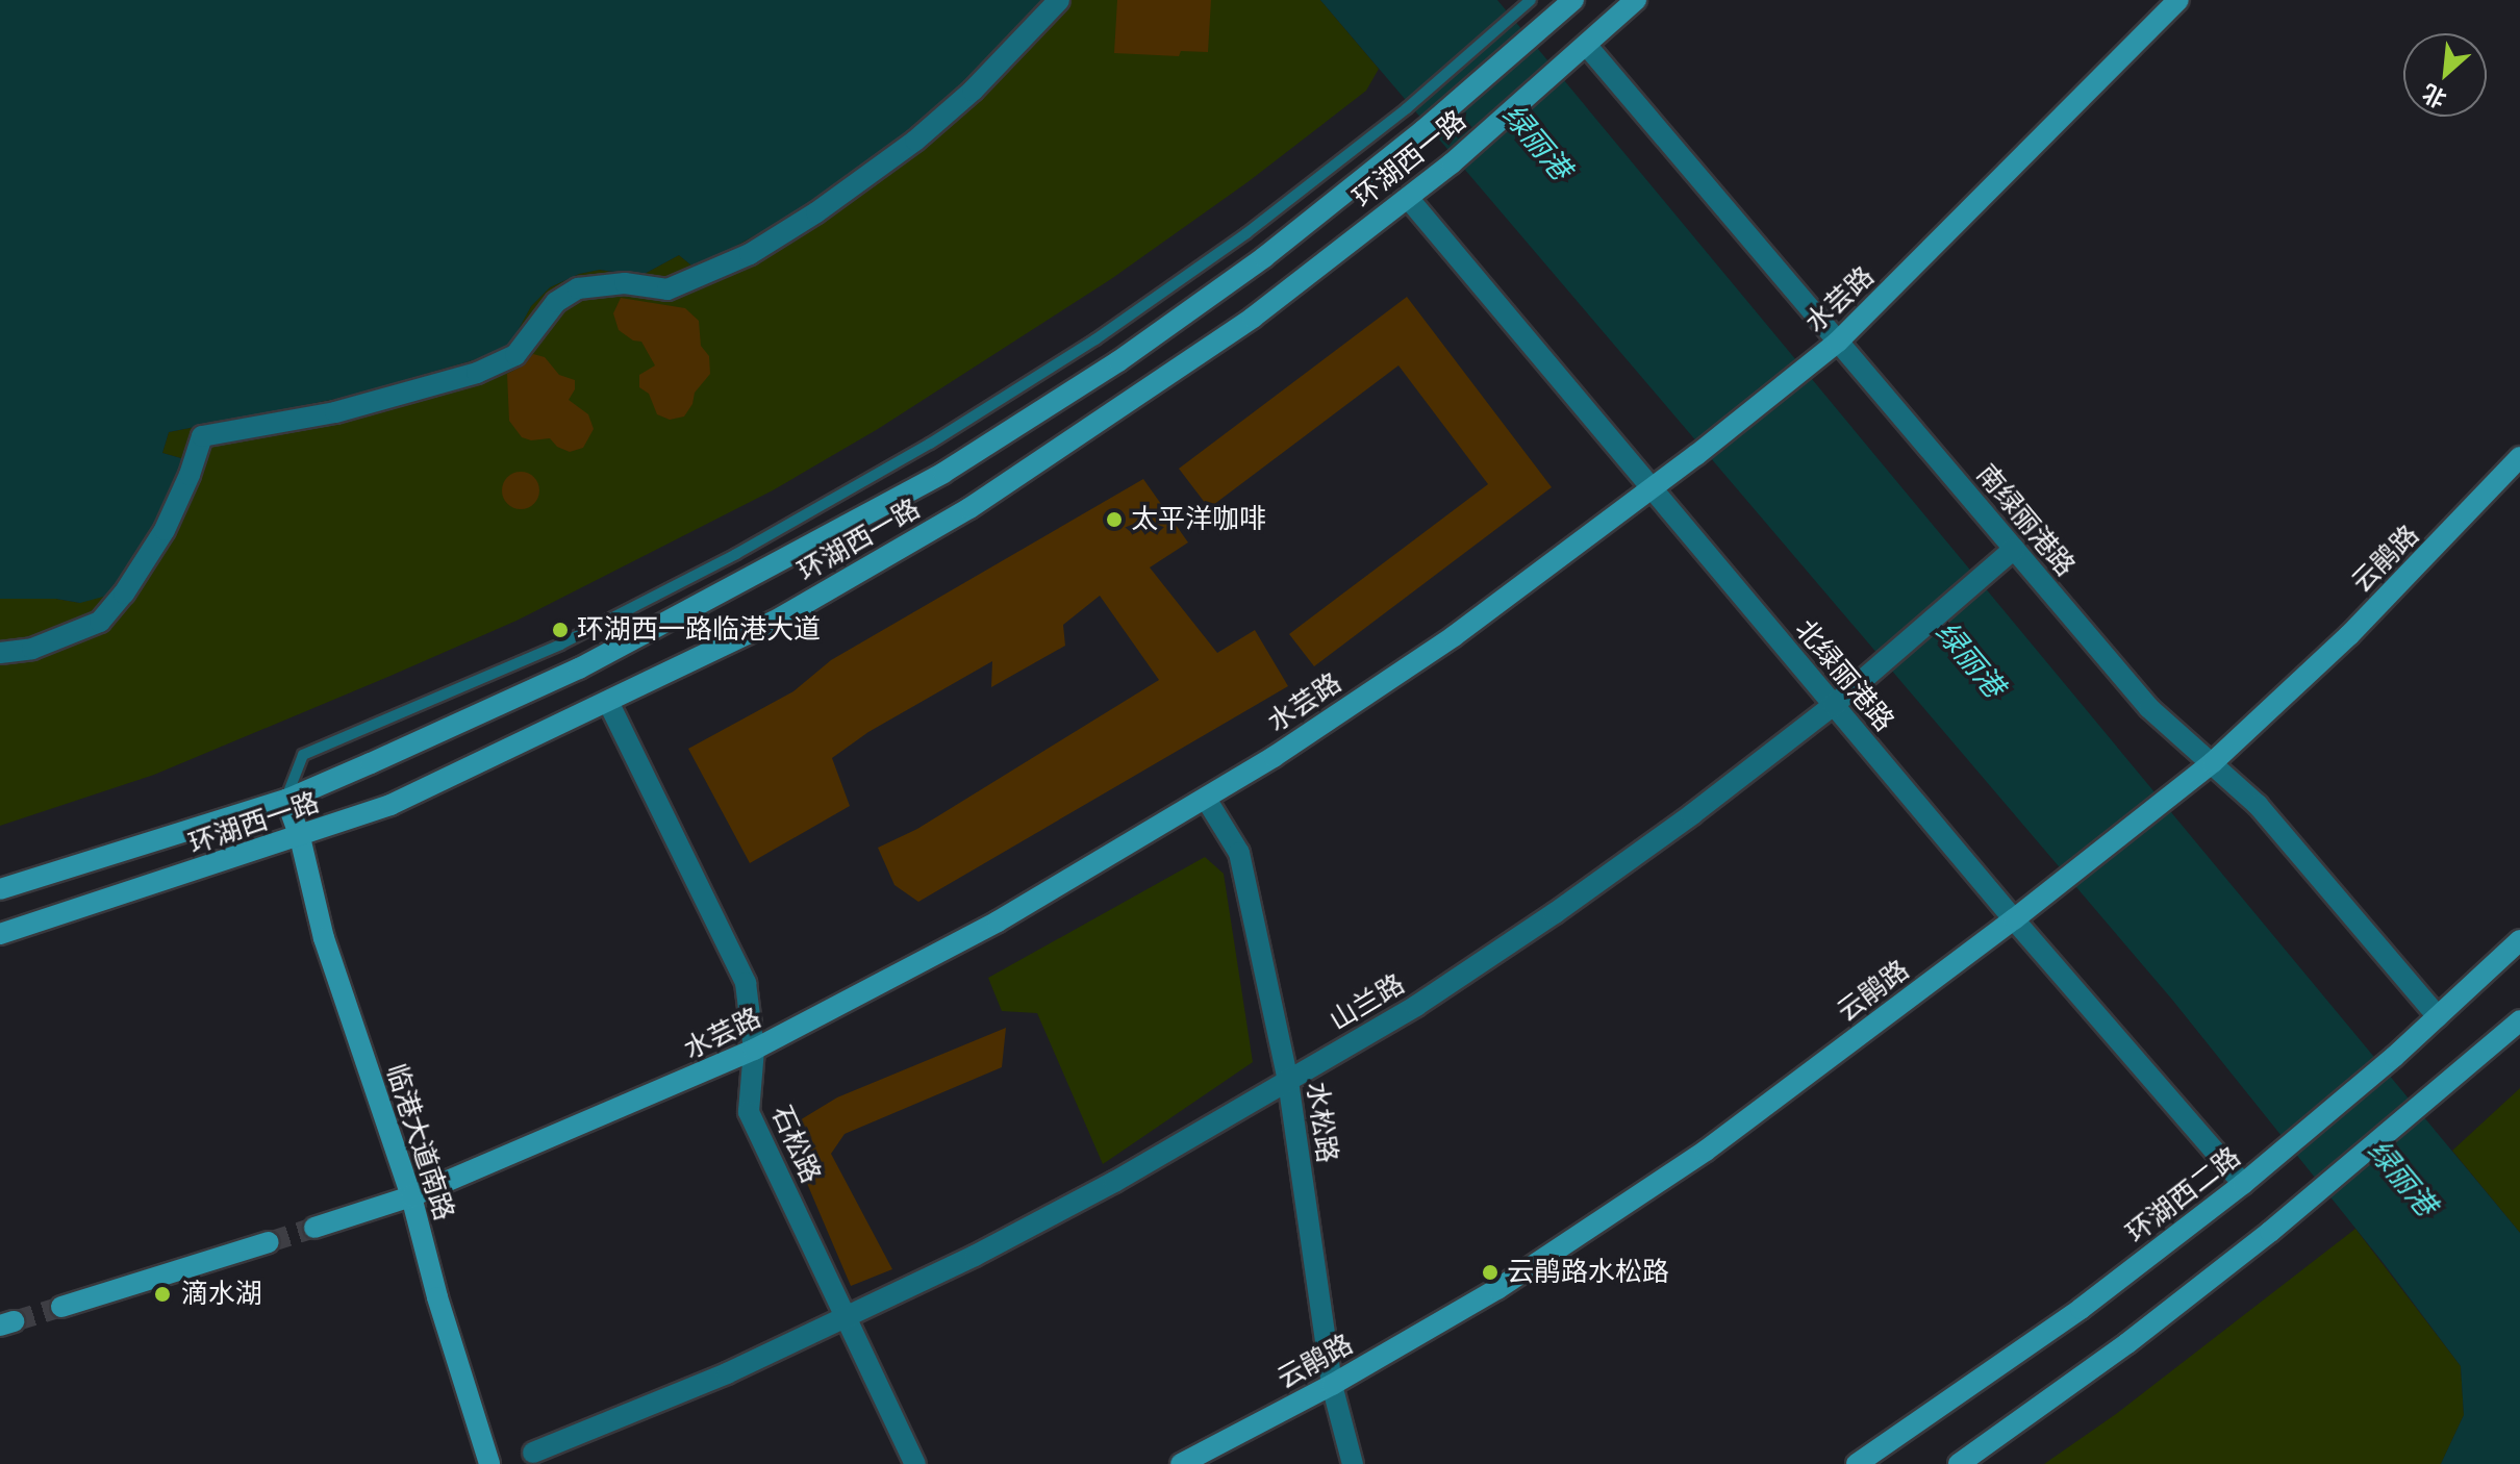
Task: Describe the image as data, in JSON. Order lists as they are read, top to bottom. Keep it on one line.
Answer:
{"streets":{"main road":["环湖西一路","水芸路","云鹃路","临港大道南路","环湖西二路"],"street":["南绿丽港路","北绿丽港路","山兰路","水松路","石松路"]},"crossings":[["环湖西一路","南绿丽港路"],["环湖西一路","北绿丽港路"],["环湖西一路","临港大道南路"],["环湖西一路","石松路"],["水芸路","南绿丽港路"],["水芸路","北绿丽港路"],["水芸路","水松路"],["水芸路","临港大道南路"],["水芸路","石松路"],["南绿丽港路","云鹃路"],["南绿丽港路","山兰路"],["南绿丽港路","环湖西二路"],["云鹃路","北绿丽港路"],["云鹃路","水松路"],["北绿丽港路","山兰路"],["北绿丽港路","环湖西二路"],["山兰路","水松路"],["山兰路","石松路"]],"water":["绿丽港"],"places":["太平洋咖啡","环湖西一路临港大道","云鹃路水松路","滴水湖"],"north":"bottom left"}
